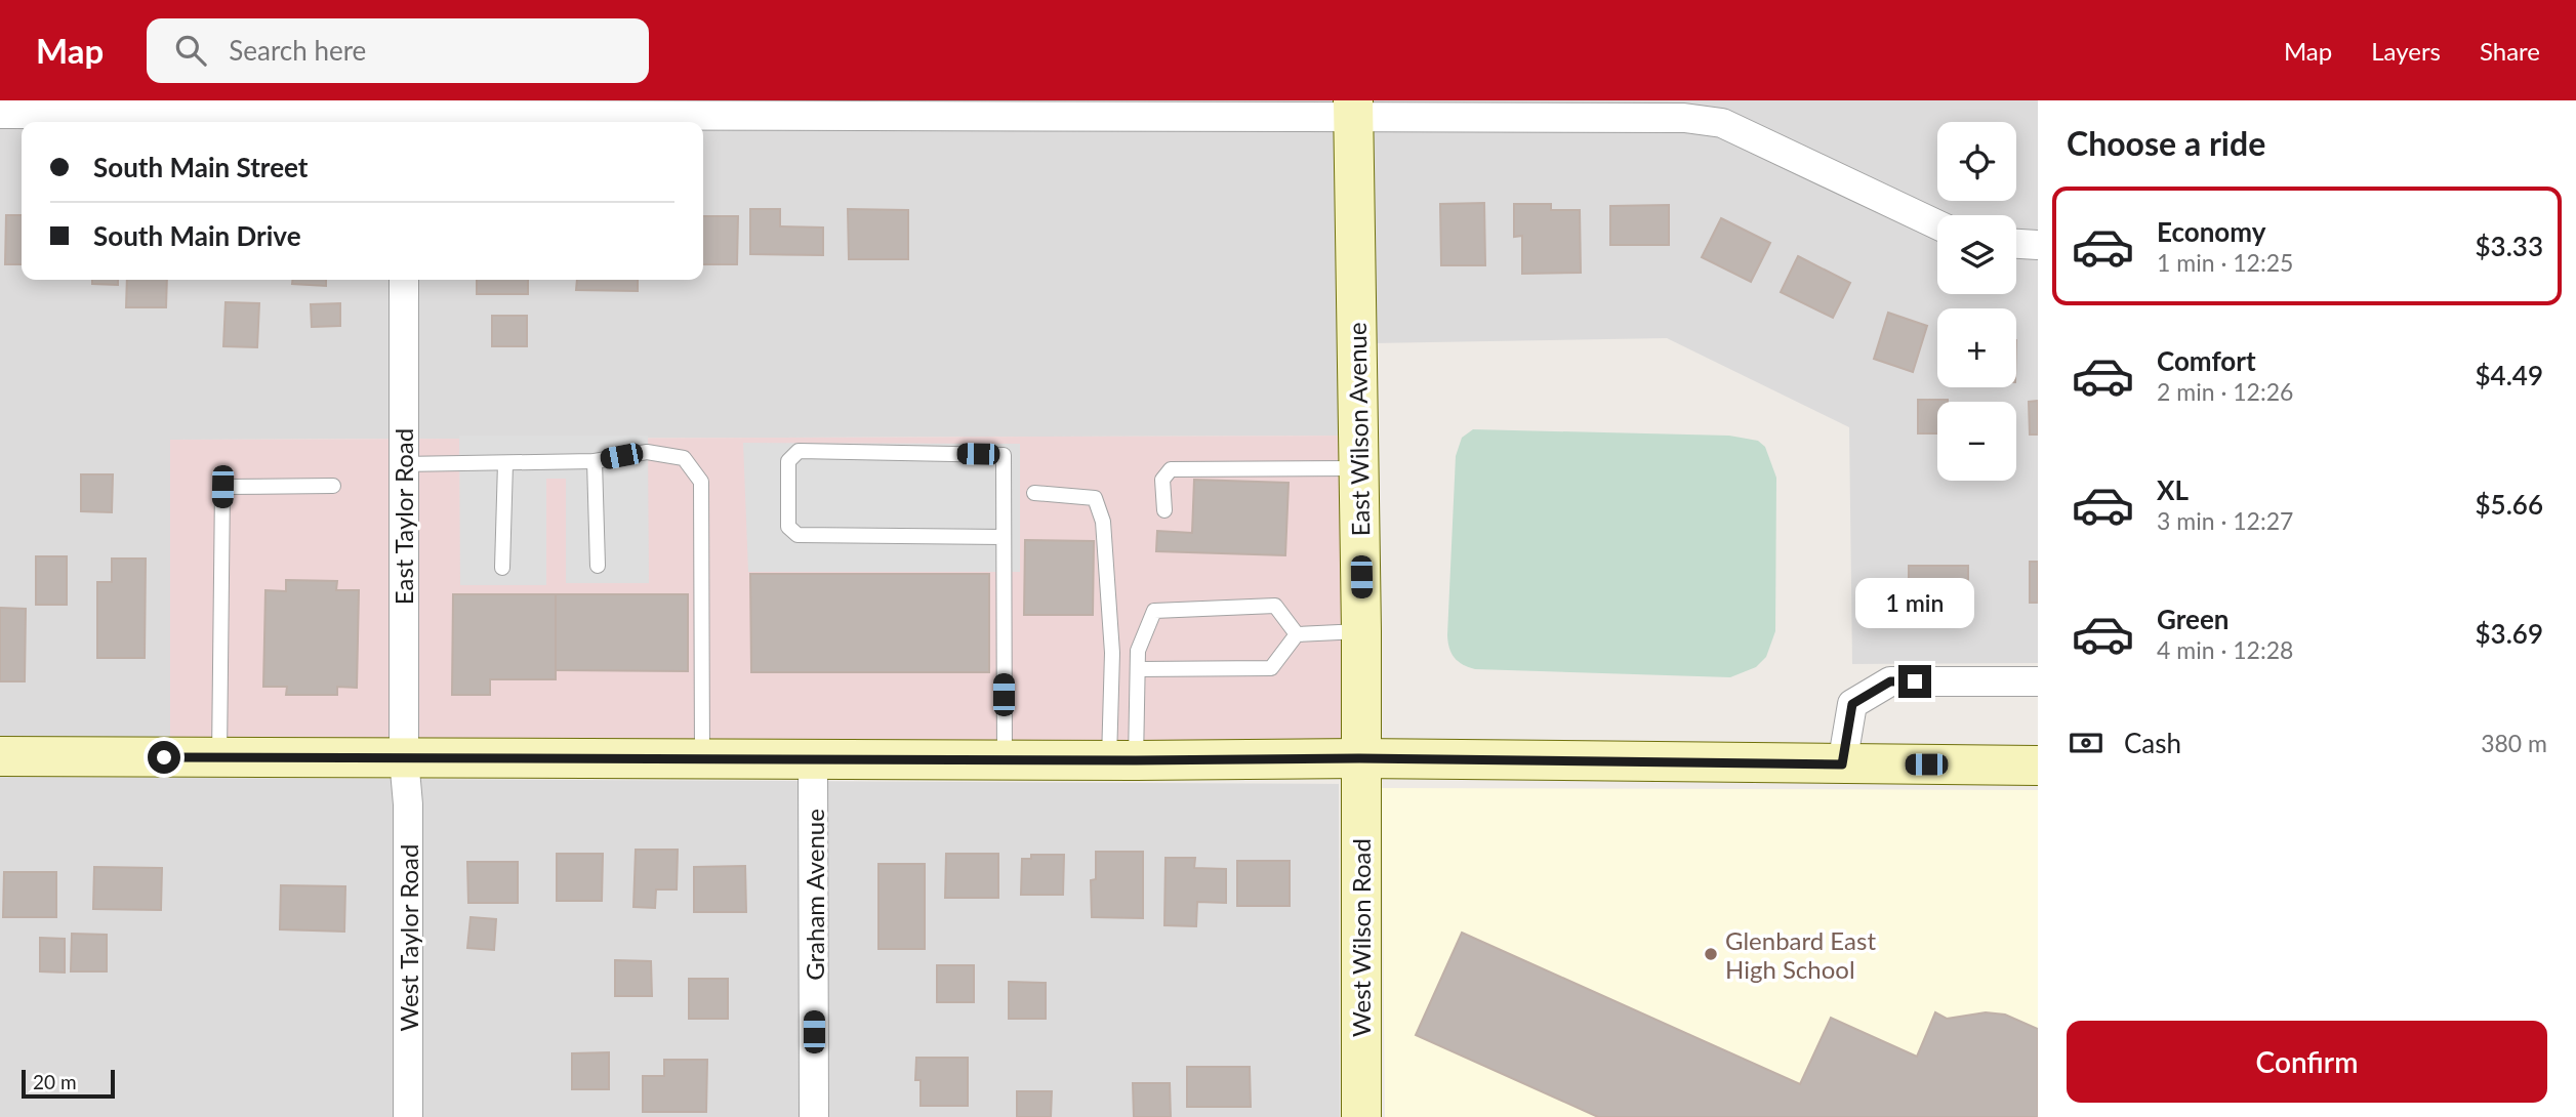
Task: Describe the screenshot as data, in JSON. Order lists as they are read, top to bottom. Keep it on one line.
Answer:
{"streets":{"main road":["East Wilson Avenue","West Wilson Road"],"street":["East Taylor Road","Graham Avenue","West Taylor Road"]},"crossings":[["East Wilson Avenue","West Wilson Road"],["East Taylor Road","West Taylor Road"]],"places":["Glenbard East High School"],"scale_bar":"20 m","page":{"header":"Map","search":"Search here","nav":["Map","Layers","Share"],"heading":"Choose a ride","map_buttons":["+","−"],"banner":["South Main Street","South Main Drive"],"list":[{"name":"Economy","note":"1 min · 12:25","value":"$3.33"},{"name":"Comfort","note":"2 min · 12:26","value":"$4.49"},{"name":"XL","note":"3 min · 12:27","value":"$5.66"},{"name":"Green","note":"4 min · 12:28","value":"$3.69"}],"bubble":"1 min","pay":["Cash","380 m"],"buttons":"Confirm","scale":"20 m"}}
